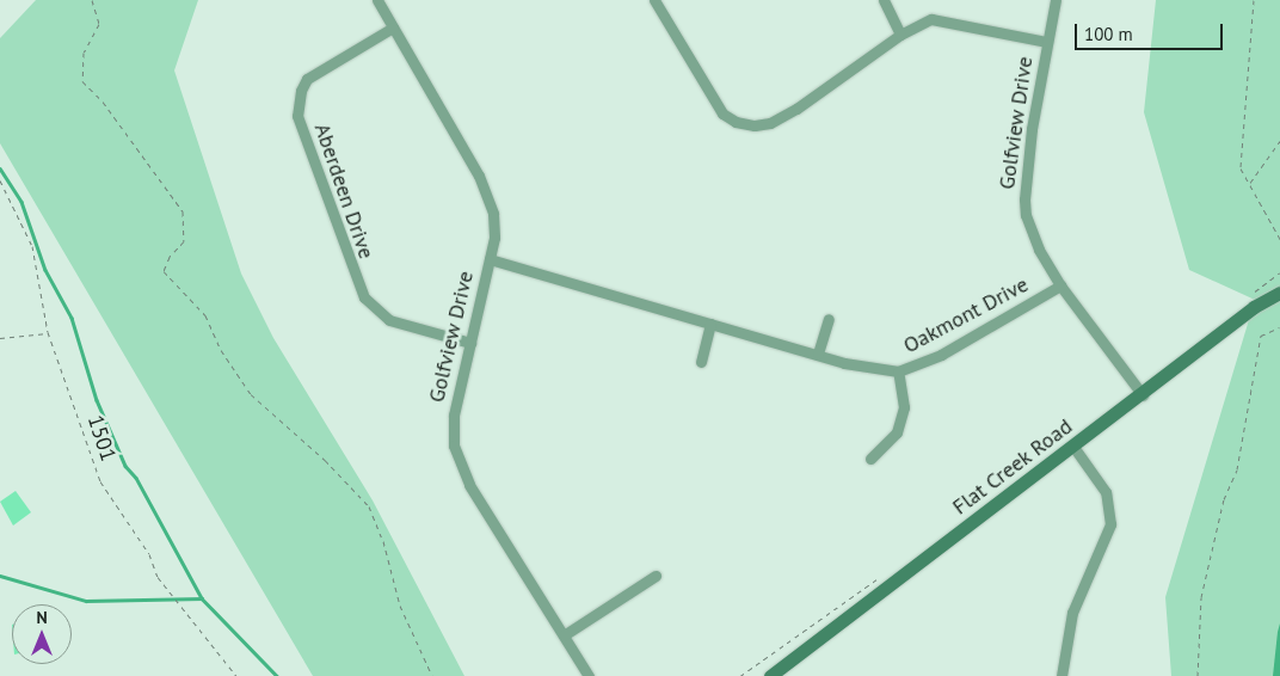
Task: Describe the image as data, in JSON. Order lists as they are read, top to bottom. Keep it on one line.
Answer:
{"streets":{"street":["Golfview Drive","Aberdeen Drive","Oakmont Drive","Flat Creek Road"],"path":["1501"]},"crossings":[["Golfview Drive","Aberdeen Drive"],["Golfview Drive","Oakmont Drive"],["Golfview Drive","Flat Creek Road"]],"scale_bar":"100 m","north":"top"}
